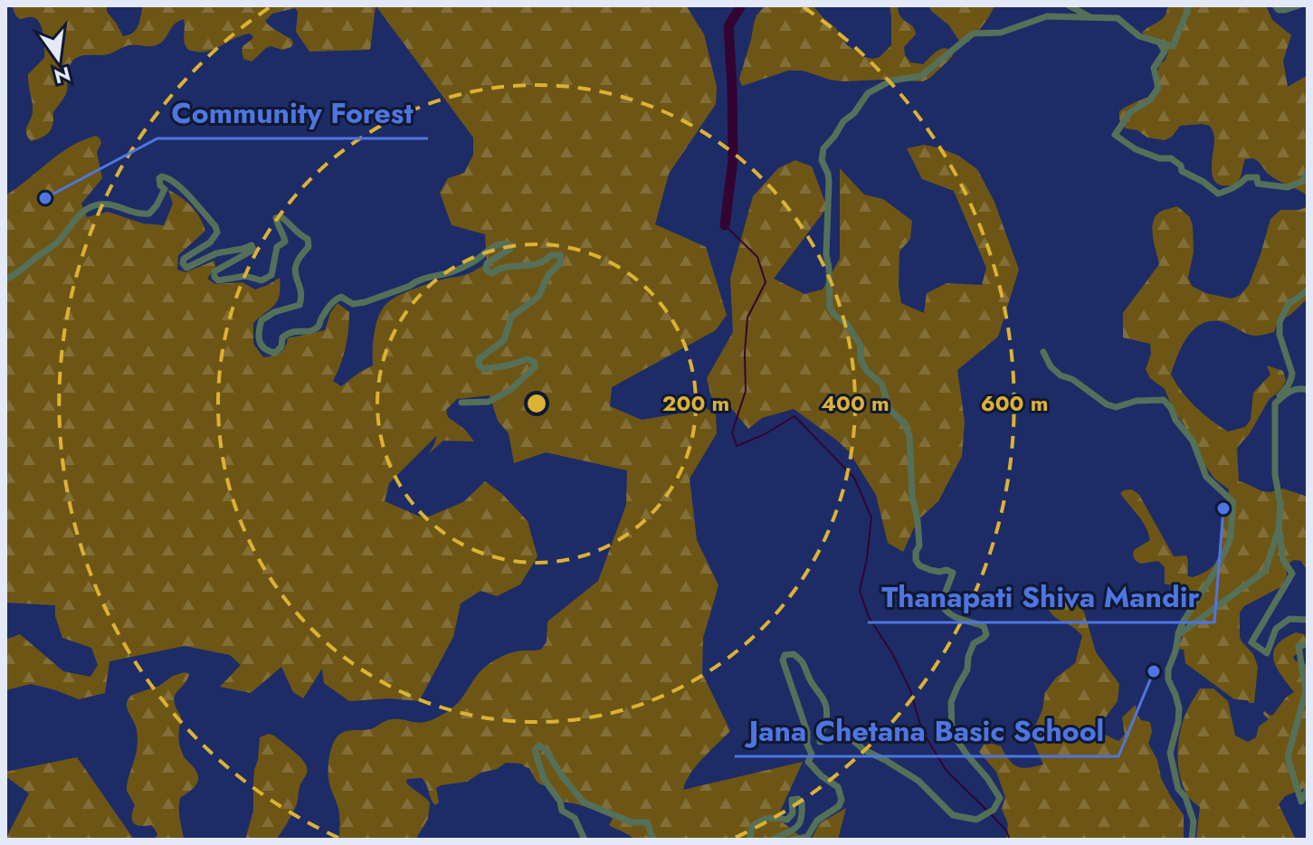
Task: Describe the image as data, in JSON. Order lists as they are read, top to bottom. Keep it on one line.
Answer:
{"places":["Community Forest","Thanapati Shiva Mandir","Jana Chetana Basic School"],"north":"bottom","rings":["200 m","400 m","600 m"]}
